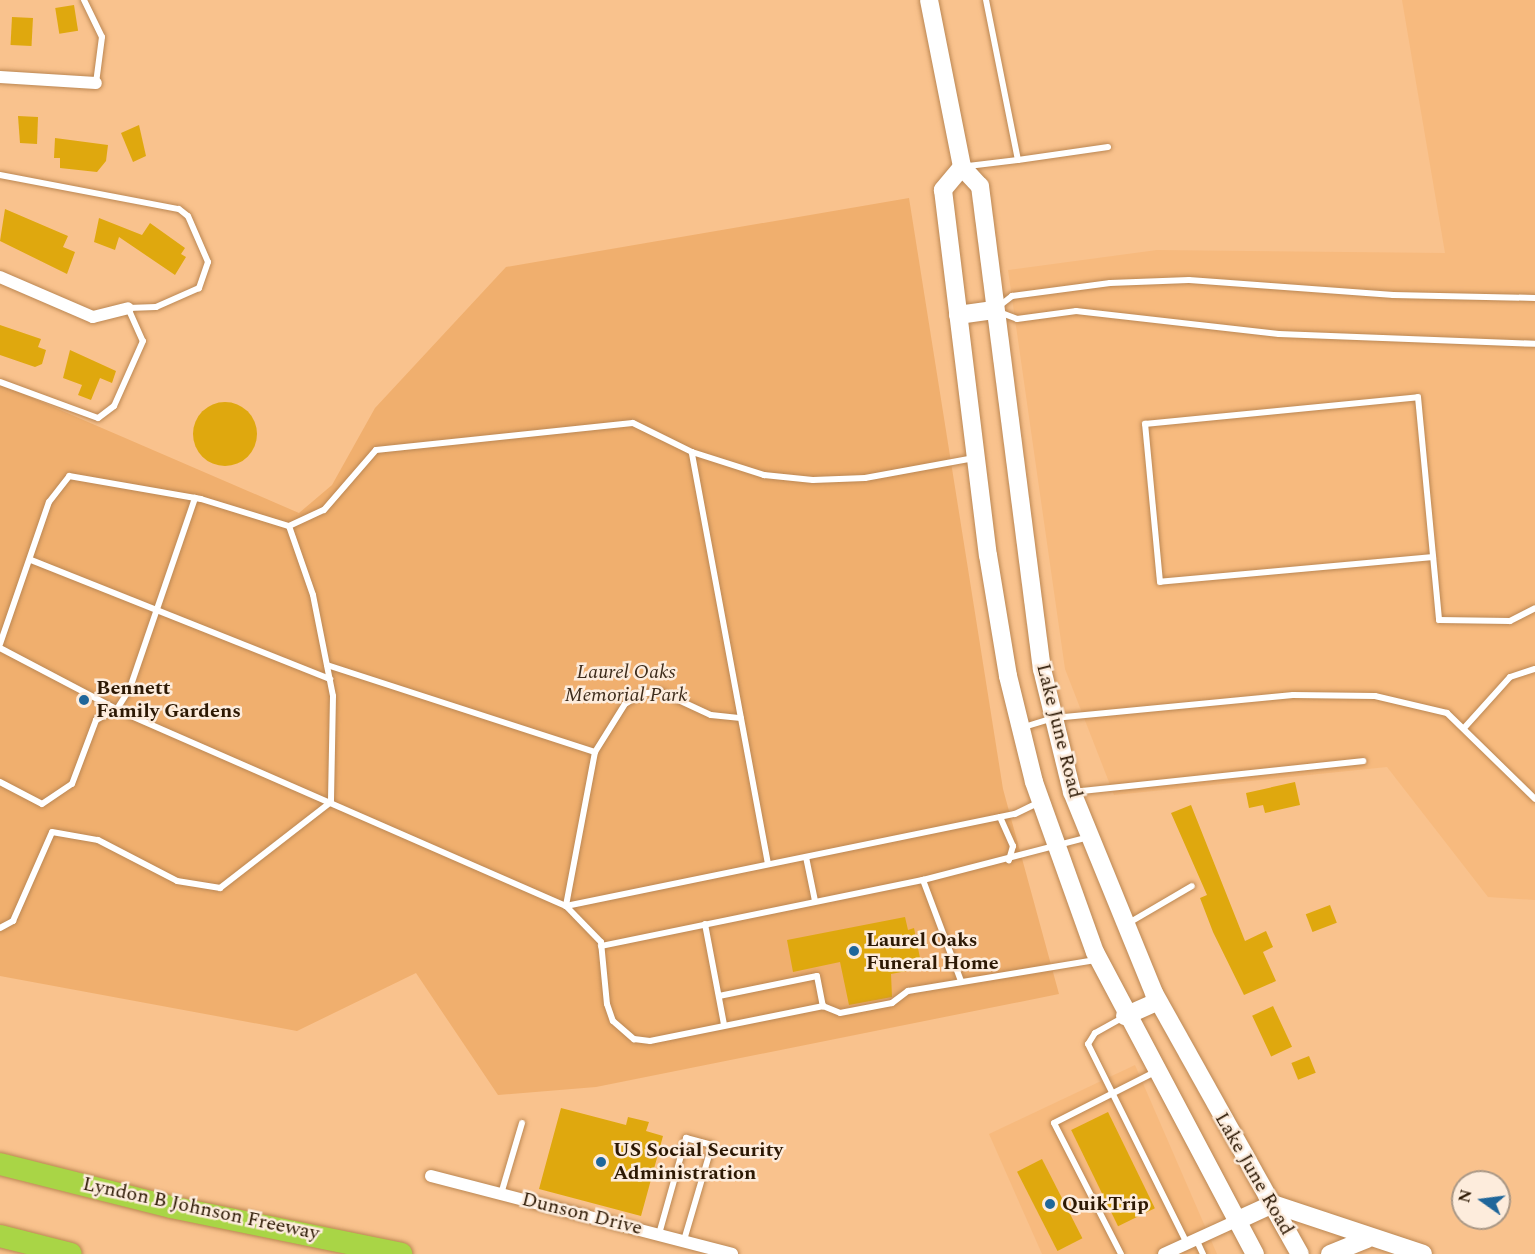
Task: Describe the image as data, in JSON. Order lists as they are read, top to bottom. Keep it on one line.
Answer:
{"streets":{"highway":["Lyndon B Johnson Freeway"],"main road":["Lake June Road"],"street":["Dunson Drive"]},"parks":["Laurel Oaks Memorial Park"],"places":["Bennett Family Gardens","Laurel Oaks Funeral Home","US Social Security Administration","QuikTrip"],"north":"left"}
